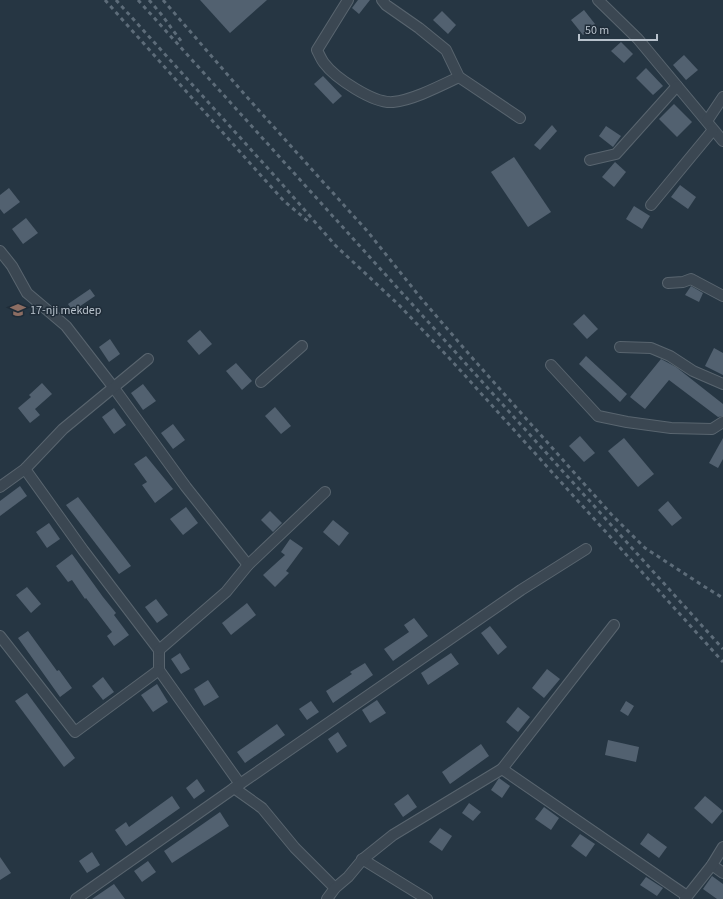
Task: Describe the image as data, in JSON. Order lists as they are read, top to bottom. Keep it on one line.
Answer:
{"places":{"school or university":["17-nji mekdep"]},"scale_bar":"50 m"}
